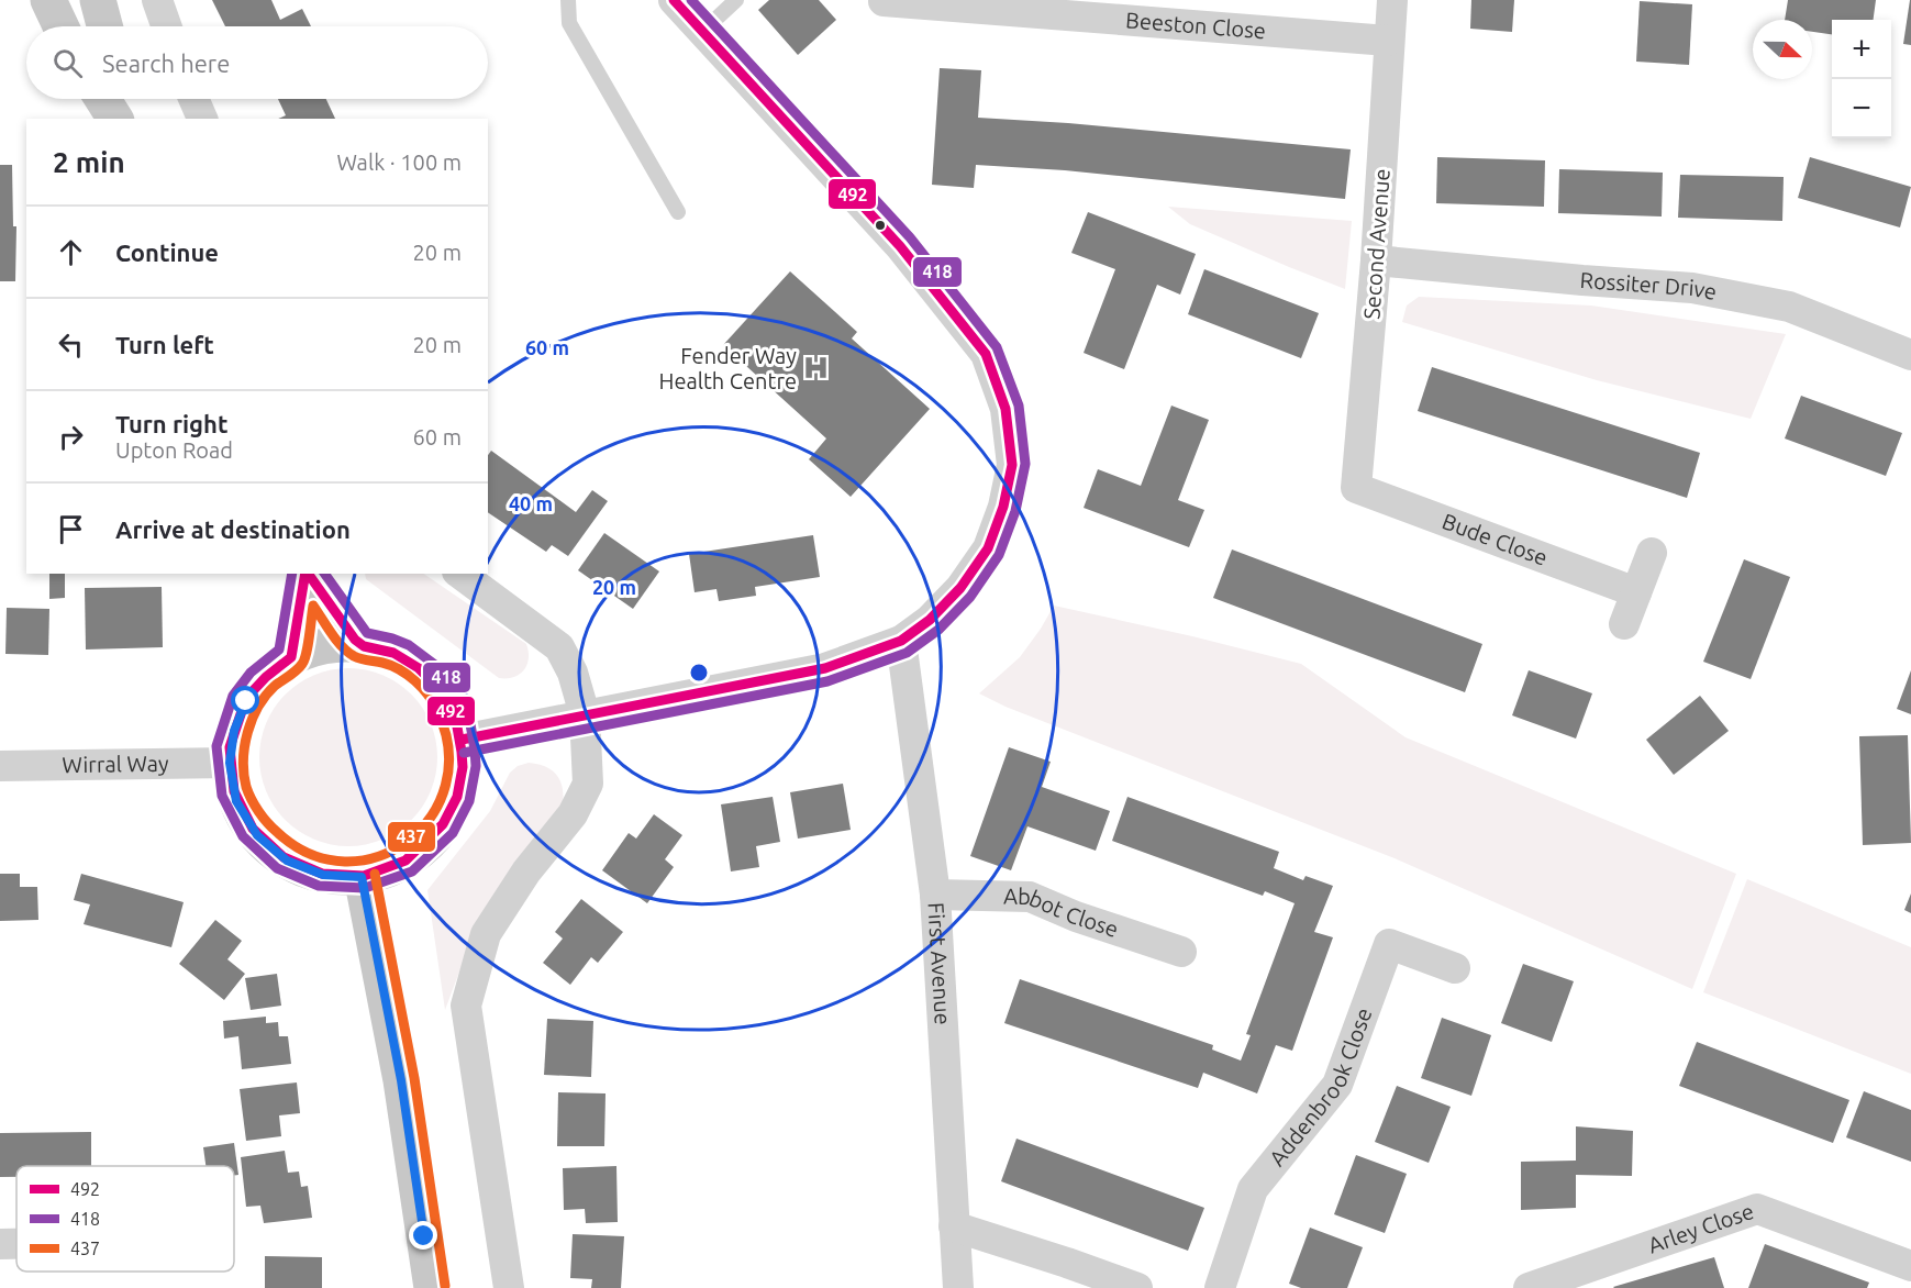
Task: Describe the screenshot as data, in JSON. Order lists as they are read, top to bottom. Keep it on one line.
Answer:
{"streets":{"street":["Beeston Close","Second Avenue","Rossiter Drive","Bude Close","Wirral Way","Abbot Close","First Avenue","Addenbrook Close","Arley Close"]},"crossings":[["Beeston Close","Second Avenue"],["Second Avenue","Rossiter Drive"],["Second Avenue","Bude Close"],["Abbot Close","First Avenue"]],"places":{"hospital":["Fender Way Health Centre"]},"lines":["transit line 492","transit line 418","transit line 437"],"legend":["492","418","437"],"north":"right","page":{"map_buttons":["+","−"],"search":"Search here","heading":["2 min","Walk · 100 m"],"list":[["Continue","20 m"],["Turn left","20 m"],["Turn right","Upton Road","60 m"],"Arrive at destination"]},"rings":["60 m","40 m","20 m"]}
